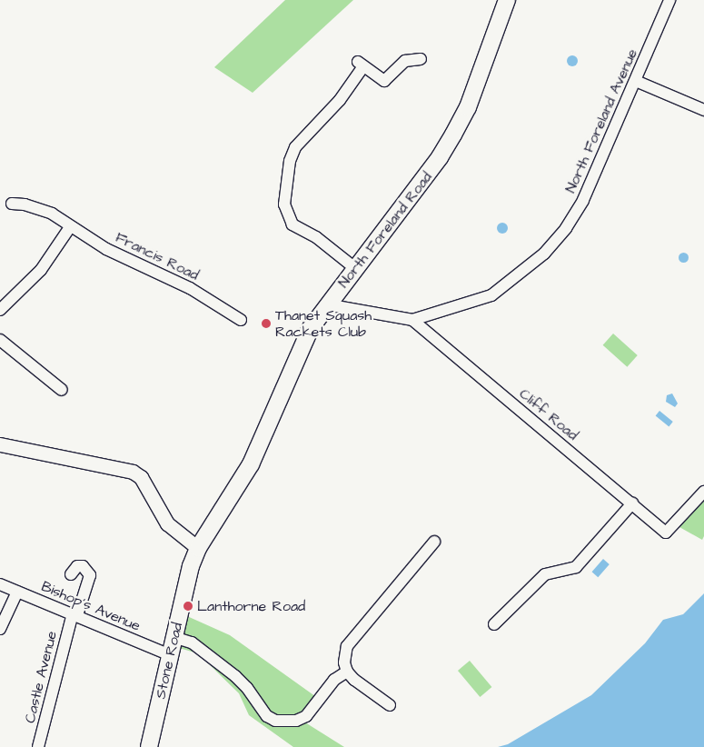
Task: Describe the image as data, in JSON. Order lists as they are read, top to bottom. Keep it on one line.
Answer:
{"streets":{"main road":["North Foreland Road","Stone Road"],"street":["North Foreland Avenue","Francis Road","Cliff Road","Bishop's Avenue","Castle Avenue"]},"crossings":[["North Foreland Avenue","North Foreland Road"],["North Foreland Avenue","Cliff Road"],["North Foreland Road","Stone Road"],["Bishop's Avenue","Stone Road"],["Bishop's Avenue","Castle Avenue"]],"places":["Thanet Squash Rackets Club","Lanthorne Road"]}
